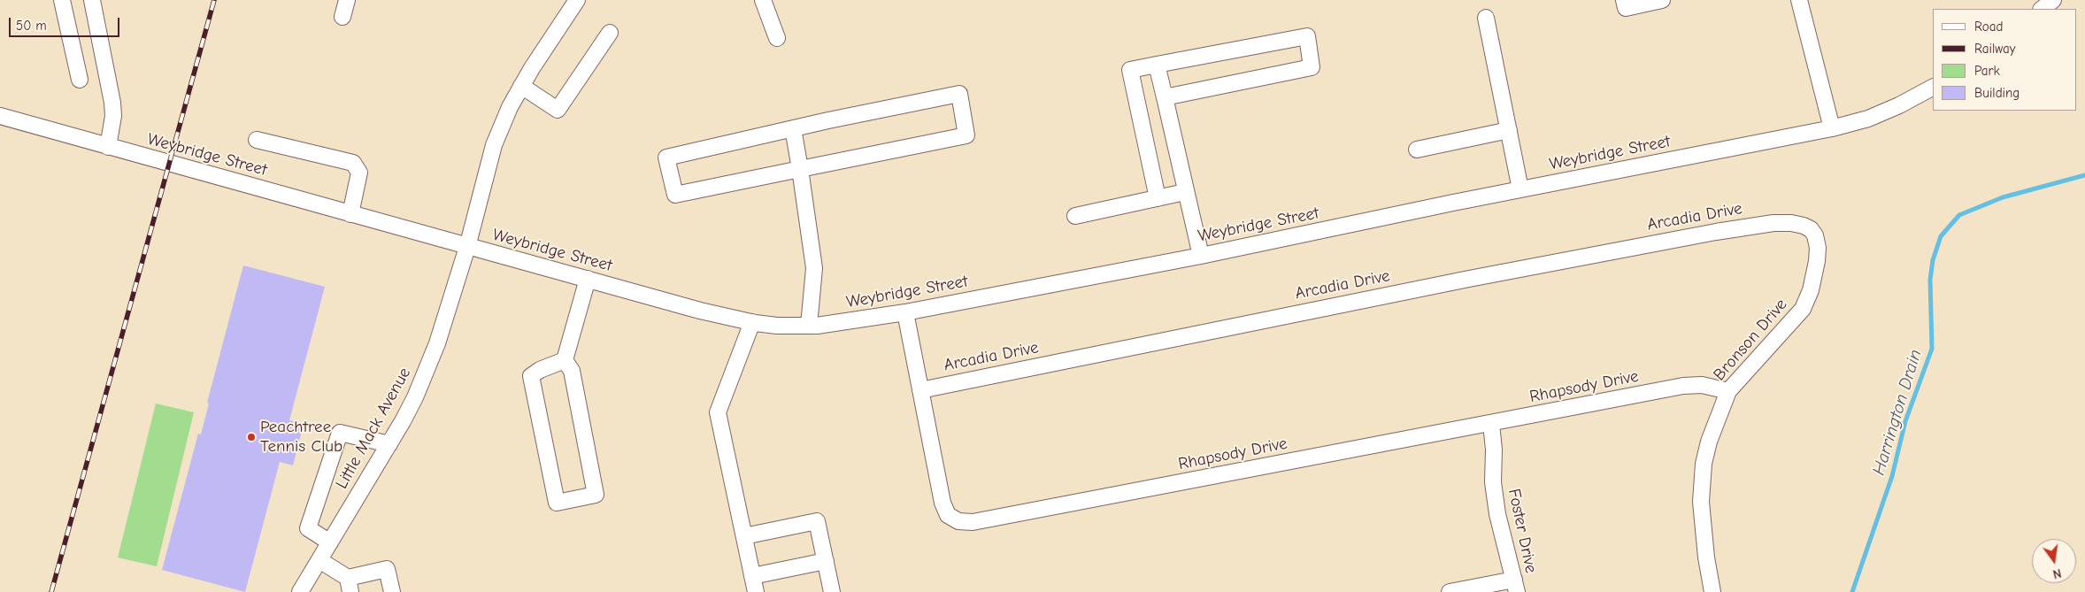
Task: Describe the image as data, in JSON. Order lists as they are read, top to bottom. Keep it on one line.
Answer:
{"streets":{"street":["Weybridge Street","Arcadia Drive","Bronson Drive","Rhapsody Drive","Little Mack Avenue","Foster Drive"]},"crossings":[["Weybridge Street","Rhapsody Drive"],["Weybridge Street","Little Mack Avenue"],["Arcadia Drive","Bronson Drive"],["Arcadia Drive","Rhapsody Drive"],["Bronson Drive","Rhapsody Drive"],["Rhapsody Drive","Foster Drive"]],"water":["Harrington Drain"],"places":["Peachtree Tennis Club"],"legend":["Road","Railway","Park","Building"],"scale_bar":"50 m","north":"bottom"}
